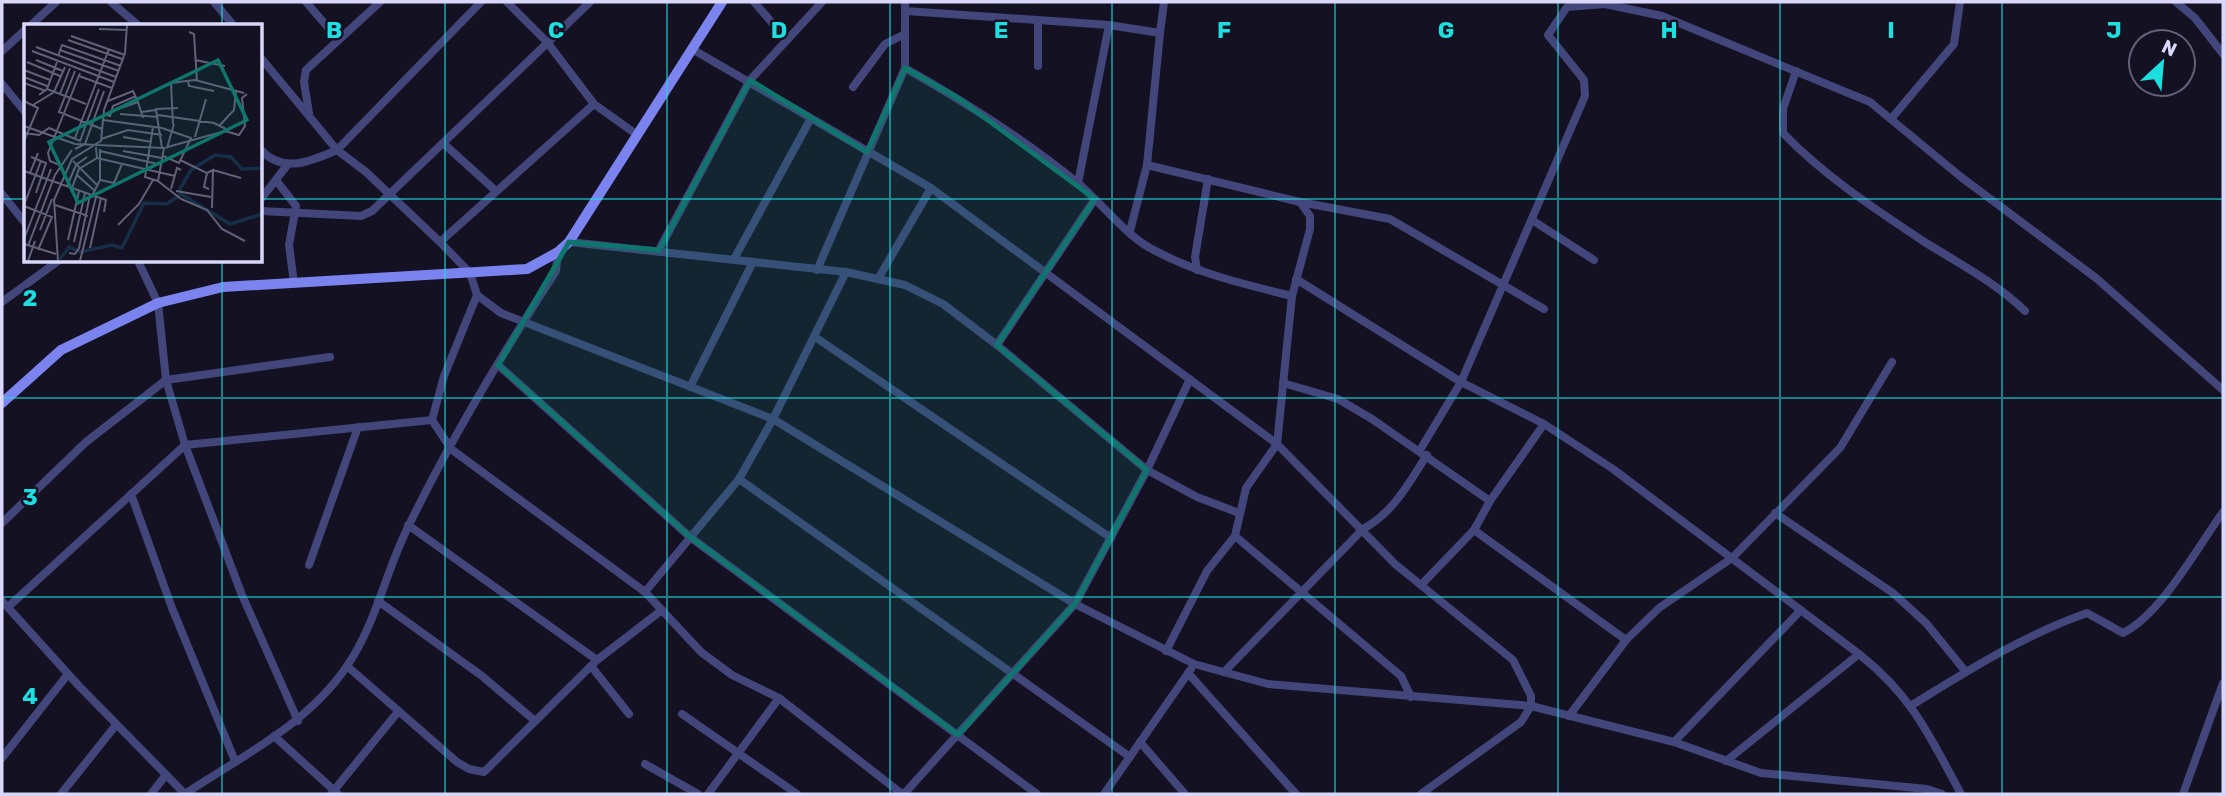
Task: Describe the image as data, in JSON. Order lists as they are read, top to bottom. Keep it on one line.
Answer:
{"north":"top right","grid":{"columns":["B","C","D","E","F","G","H","I","J"],"rows":["2","3","4"]}}
